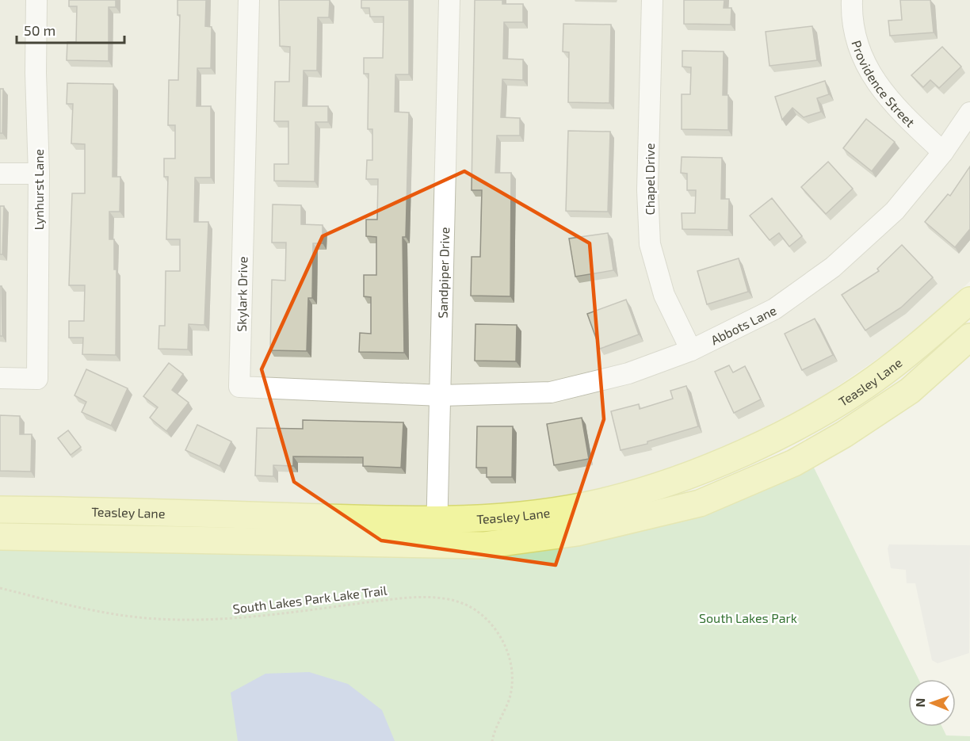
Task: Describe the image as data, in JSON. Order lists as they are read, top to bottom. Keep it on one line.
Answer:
{"streets":{"main road":["Teasley Lane"],"street":["Providence Street","Chapel Drive","Lynhurst Lane","Sandpiper Drive","Skylark Drive","Abbots Lane"],"path":["South Lakes Park Lake Trail"]},"crossings":[["Providence Street","Abbots Lane"],["Chapel Drive","Abbots Lane"],["Sandpiper Drive","Skylark Drive"],["Sandpiper Drive","Abbots Lane"],["Sandpiper Drive","Teasley Lane"],["Skylark Drive","Abbots Lane"]],"parks":["South Lakes Park"],"scale_bar":"50 m","north":"left"}
